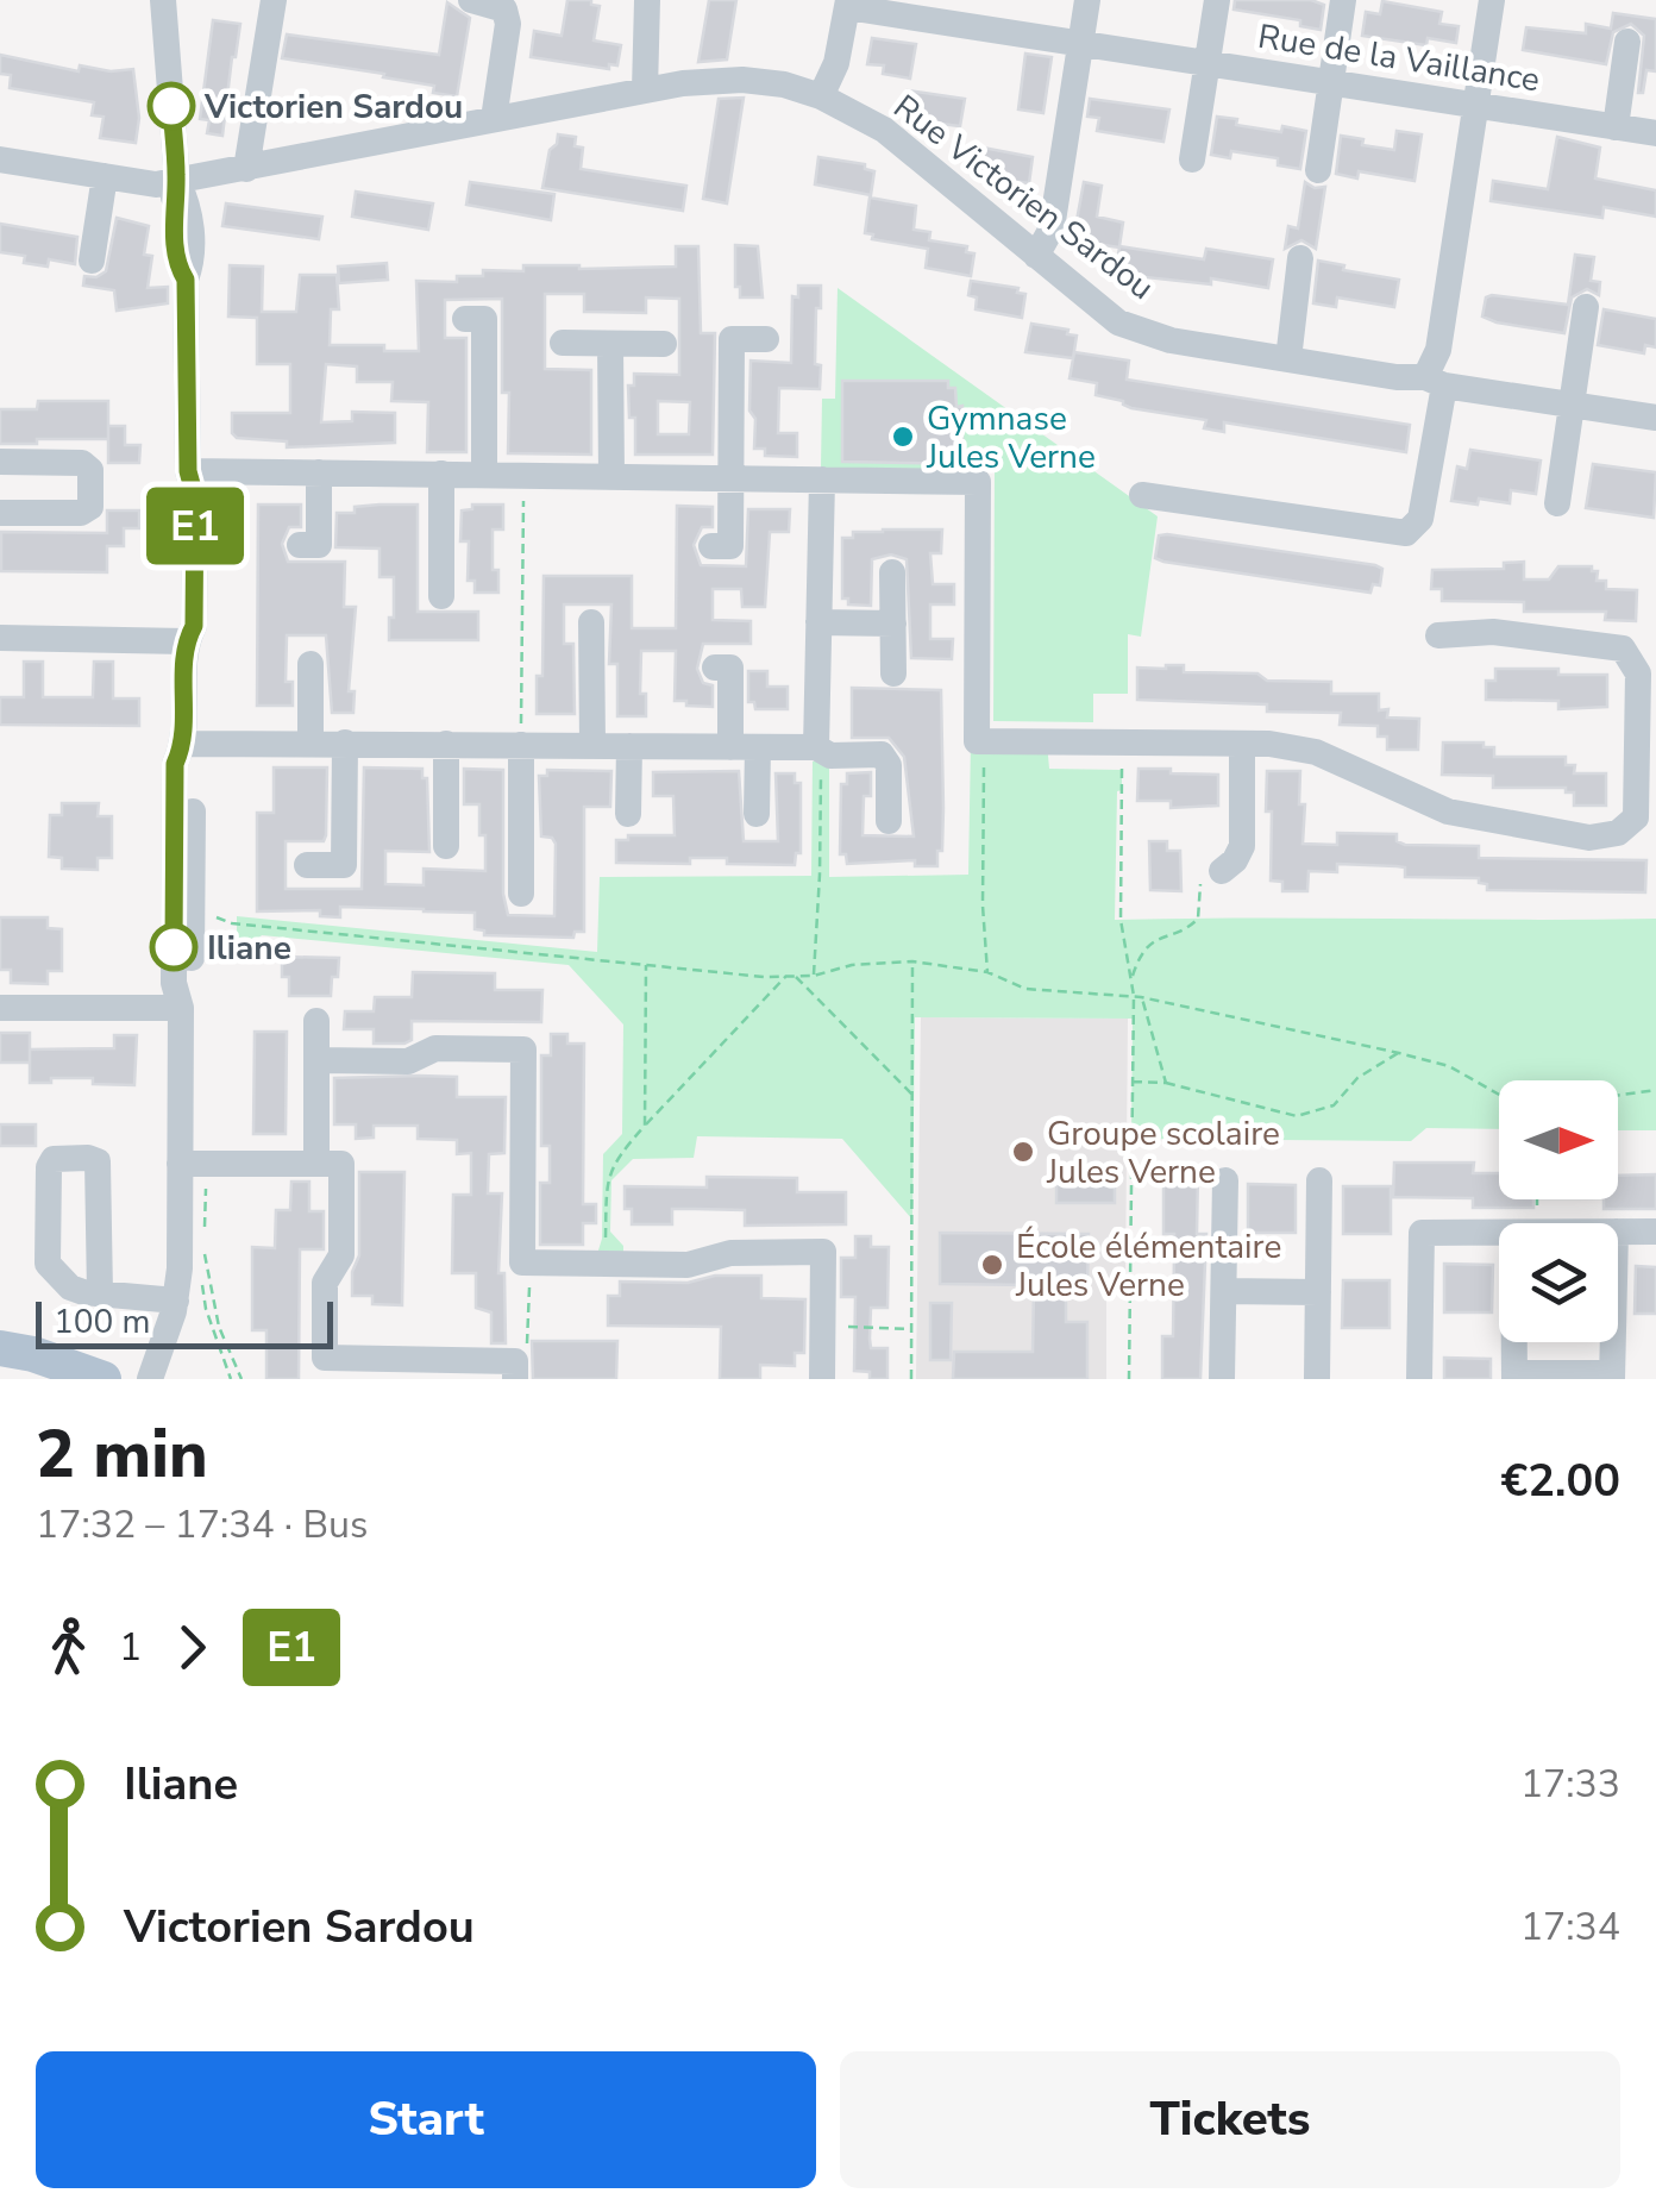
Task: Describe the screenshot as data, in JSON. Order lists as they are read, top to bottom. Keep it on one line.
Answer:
{"streets":{"street":["Rue de la Vaillance","Rue Victorien Sardou"]},"places":["Victorien Sardou","Gymnase Jules Verne","Iliane","Groupe scolaire Jules Verne","École élémentaire Jules Verne"],"lines":["bus line E1"],"scale_bar":"100 m","north":"right","page":{"on_map":"E1","scale":"100 m","heading":["2 min","17:32 – 17:34 · Bus","€2.00"],"legs":["1","E1"],"list":[{"name":"Iliane","value":"17:33"},{"name":"Victorien Sardou","value":"17:34"}],"buttons":["Start","Tickets"]}}
